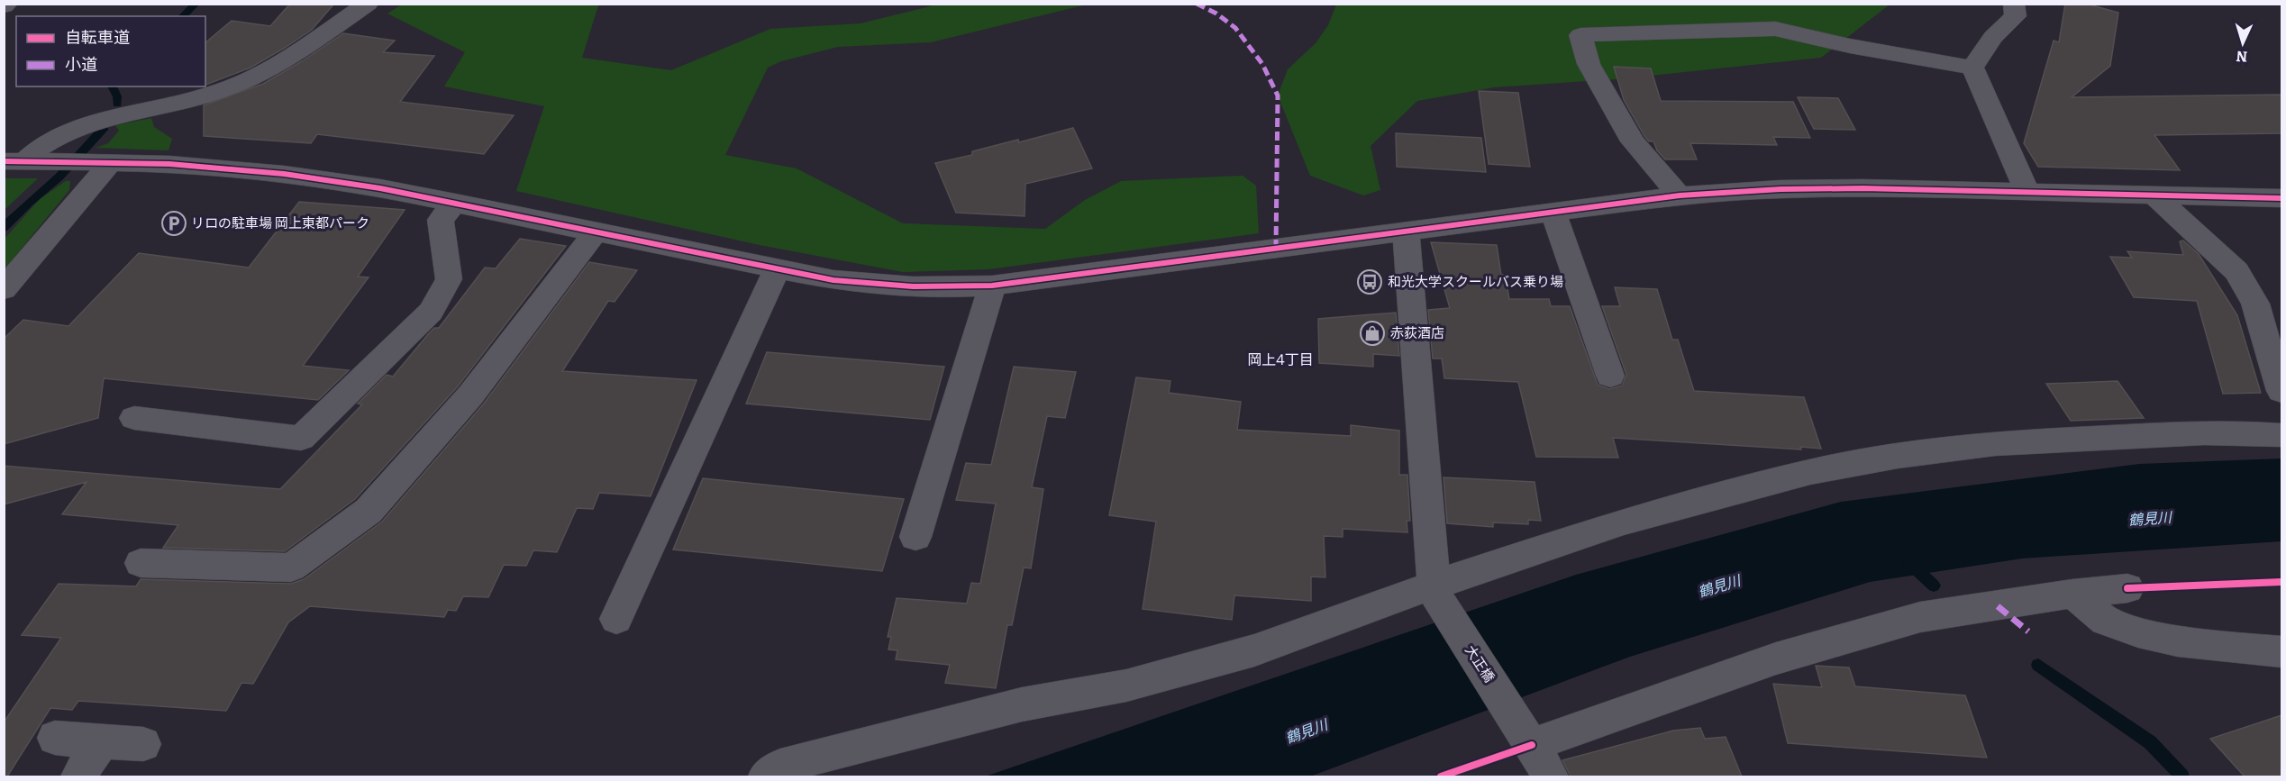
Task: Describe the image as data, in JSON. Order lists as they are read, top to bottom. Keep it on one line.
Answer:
{"streets":{"street":["大正橋"]},"districts":["岡上4丁目"],"water":["鶴見川"],"places":{"parking":["リロの駐車場 岡上東都パーク"],"bus stop":["和光大学スクールバス乗り場"],"shop":["赤荻酒店"]},"legend":["自転車道","小道"],"north":"bottom"}
